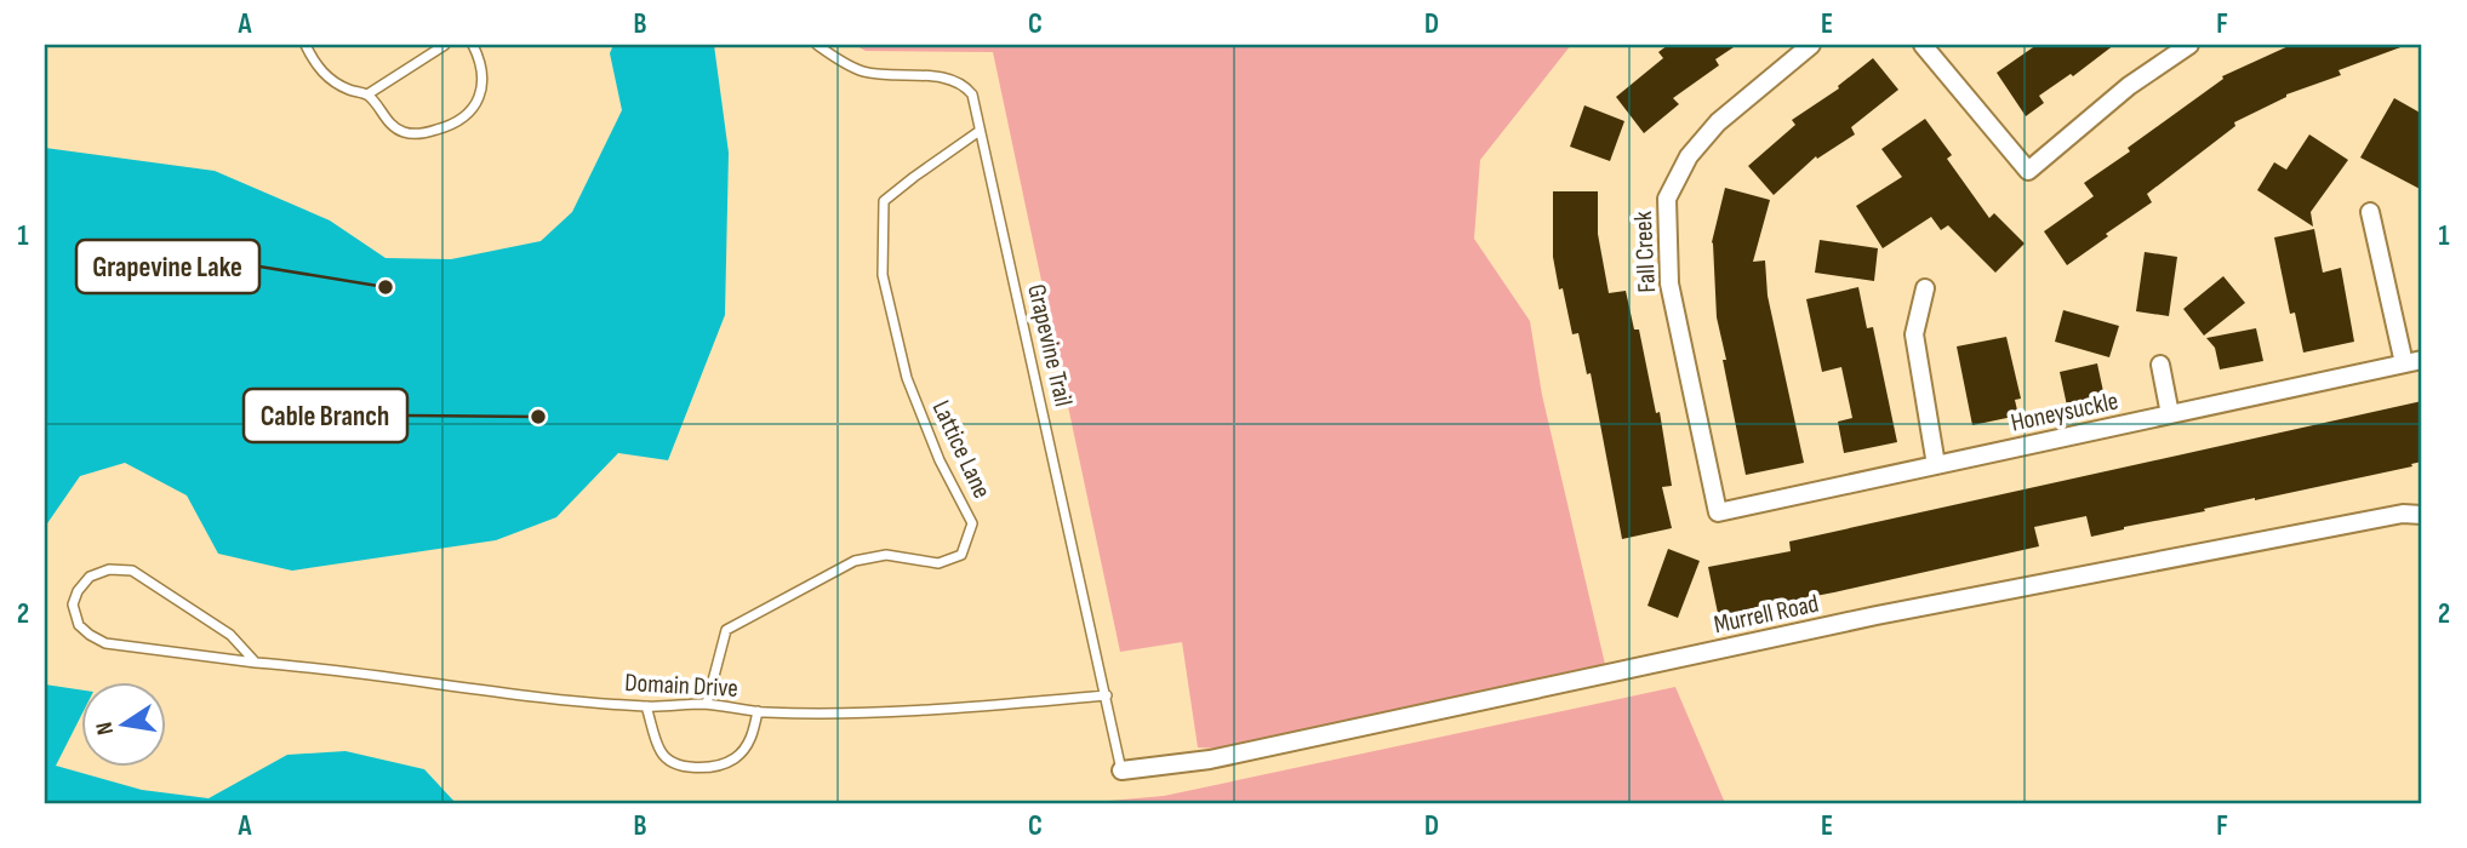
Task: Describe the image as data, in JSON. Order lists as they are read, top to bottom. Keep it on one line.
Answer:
{"streets":{"street":["Fall Creek","Honeysuckle","Murrell Road"],"lane":["Grapevine Trail","Lattice Lane","Domain Drive"]},"crossings":[["Fall Creek","Honeysuckle"],["Grapevine Trail","Lattice Lane"],["Grapevine Trail","Murrell Road"],["Grapevine Trail","Domain Drive"],["Lattice Lane","Domain Drive"]],"places":["Grapevine Lake","Cable Branch"],"north":"left","grid":{"columns":["A","B","C","D","E","F"],"rows":["1","2"]}}
